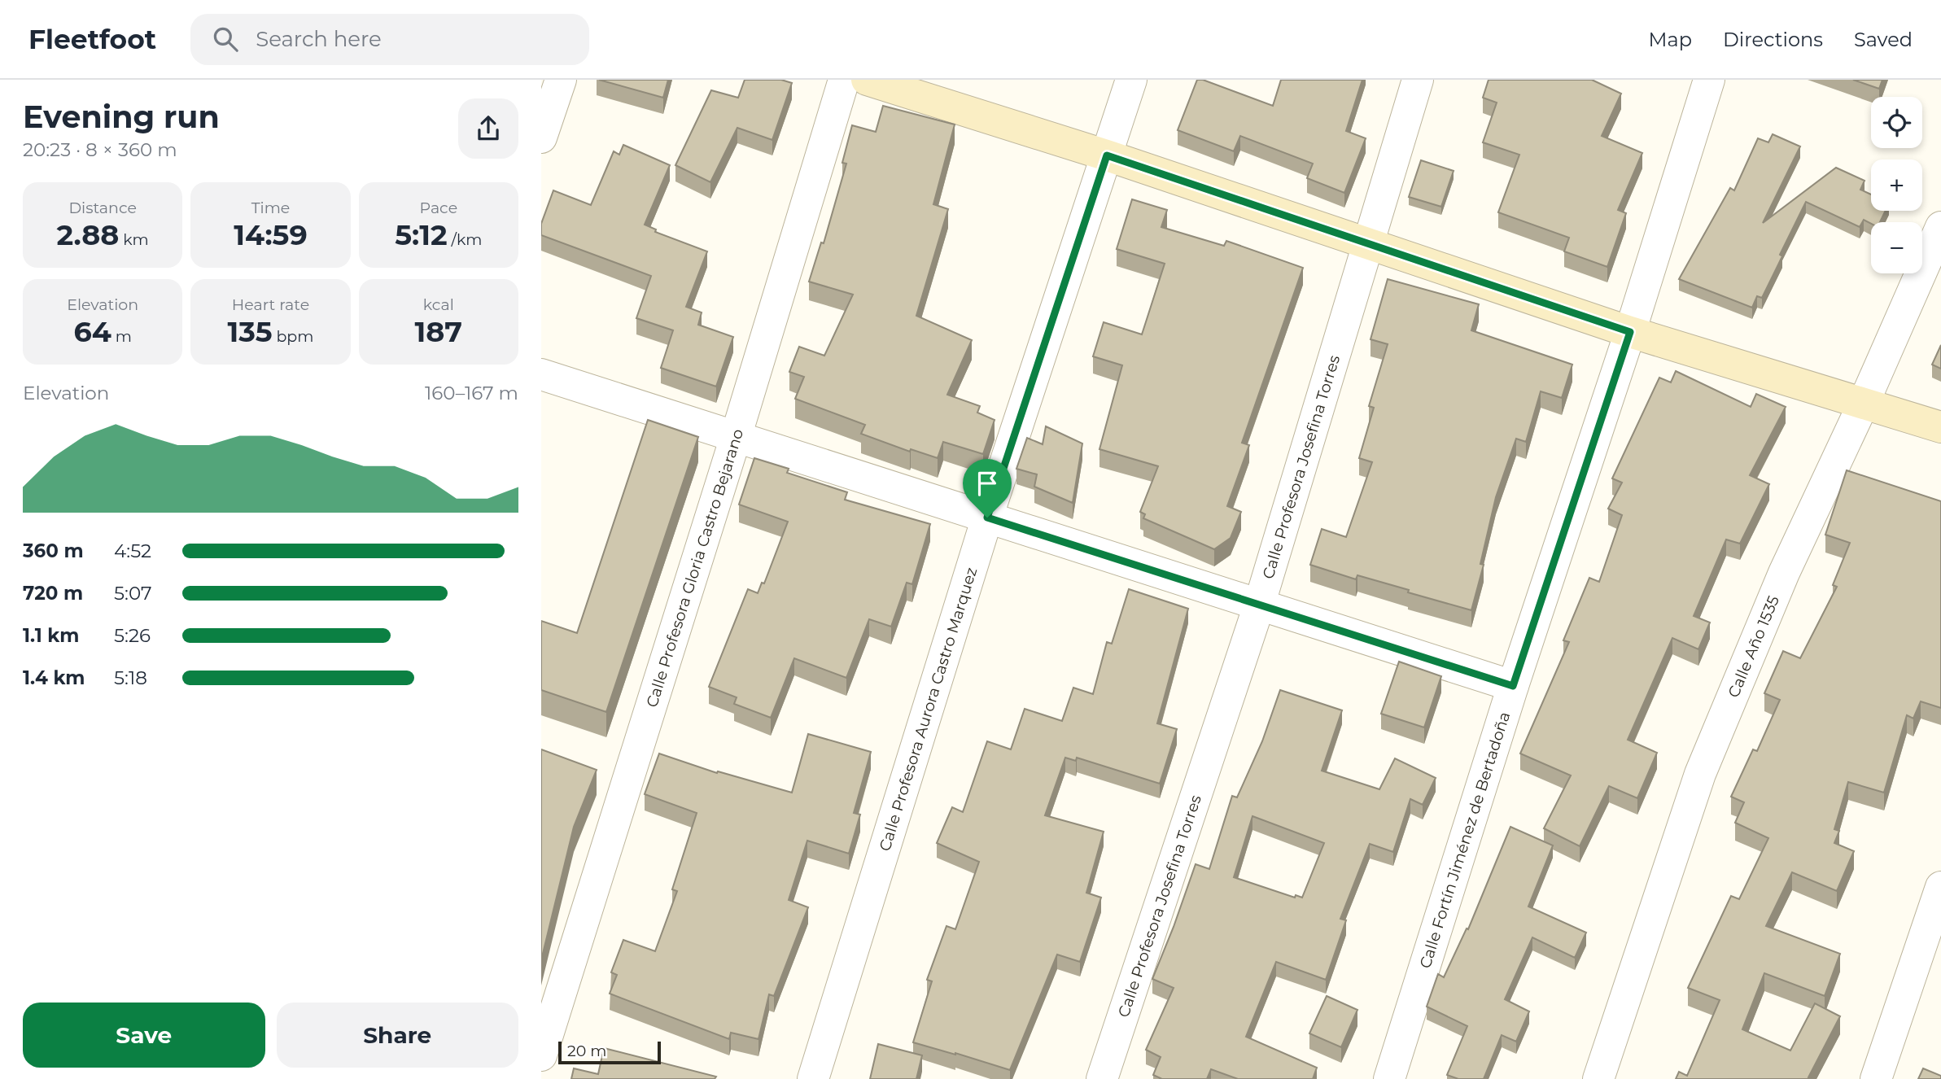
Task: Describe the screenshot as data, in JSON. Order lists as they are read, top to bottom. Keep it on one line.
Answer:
{"streets":{"street":["Calle Profesora Josefina Torres","Calle Profesora Gloria Castro Bejarano","Calle Año 1535","Calle Profesora Aurora Castro Marquez","Calle Fortín Jiménez de Bertadoña"]},"scale_bar":"20 m","page":{"header":"Fleetfoot","search":"Search here","nav":["Map","Directions","Saved"],"heading":["Evening run","20:23 · 8 × 360 m"],"map_buttons":["+","−"],"stats":[["Distance","2.88 km"],["Time","14:59"],["Pace","5:12 /km"],["Elevation","64 m"],["Heart rate","135 bpm"],["kcal","187"]],"chart":["Elevation","160–167 m"],"list":[{"name":"360 m","note":"4:52"},{"name":"720 m","note":"5:07"},{"name":"1.1 km","note":"5:26"},{"name":"1.4 km","note":"5:18"}],"buttons":["Save","Share"],"scale":"20 m"}}
